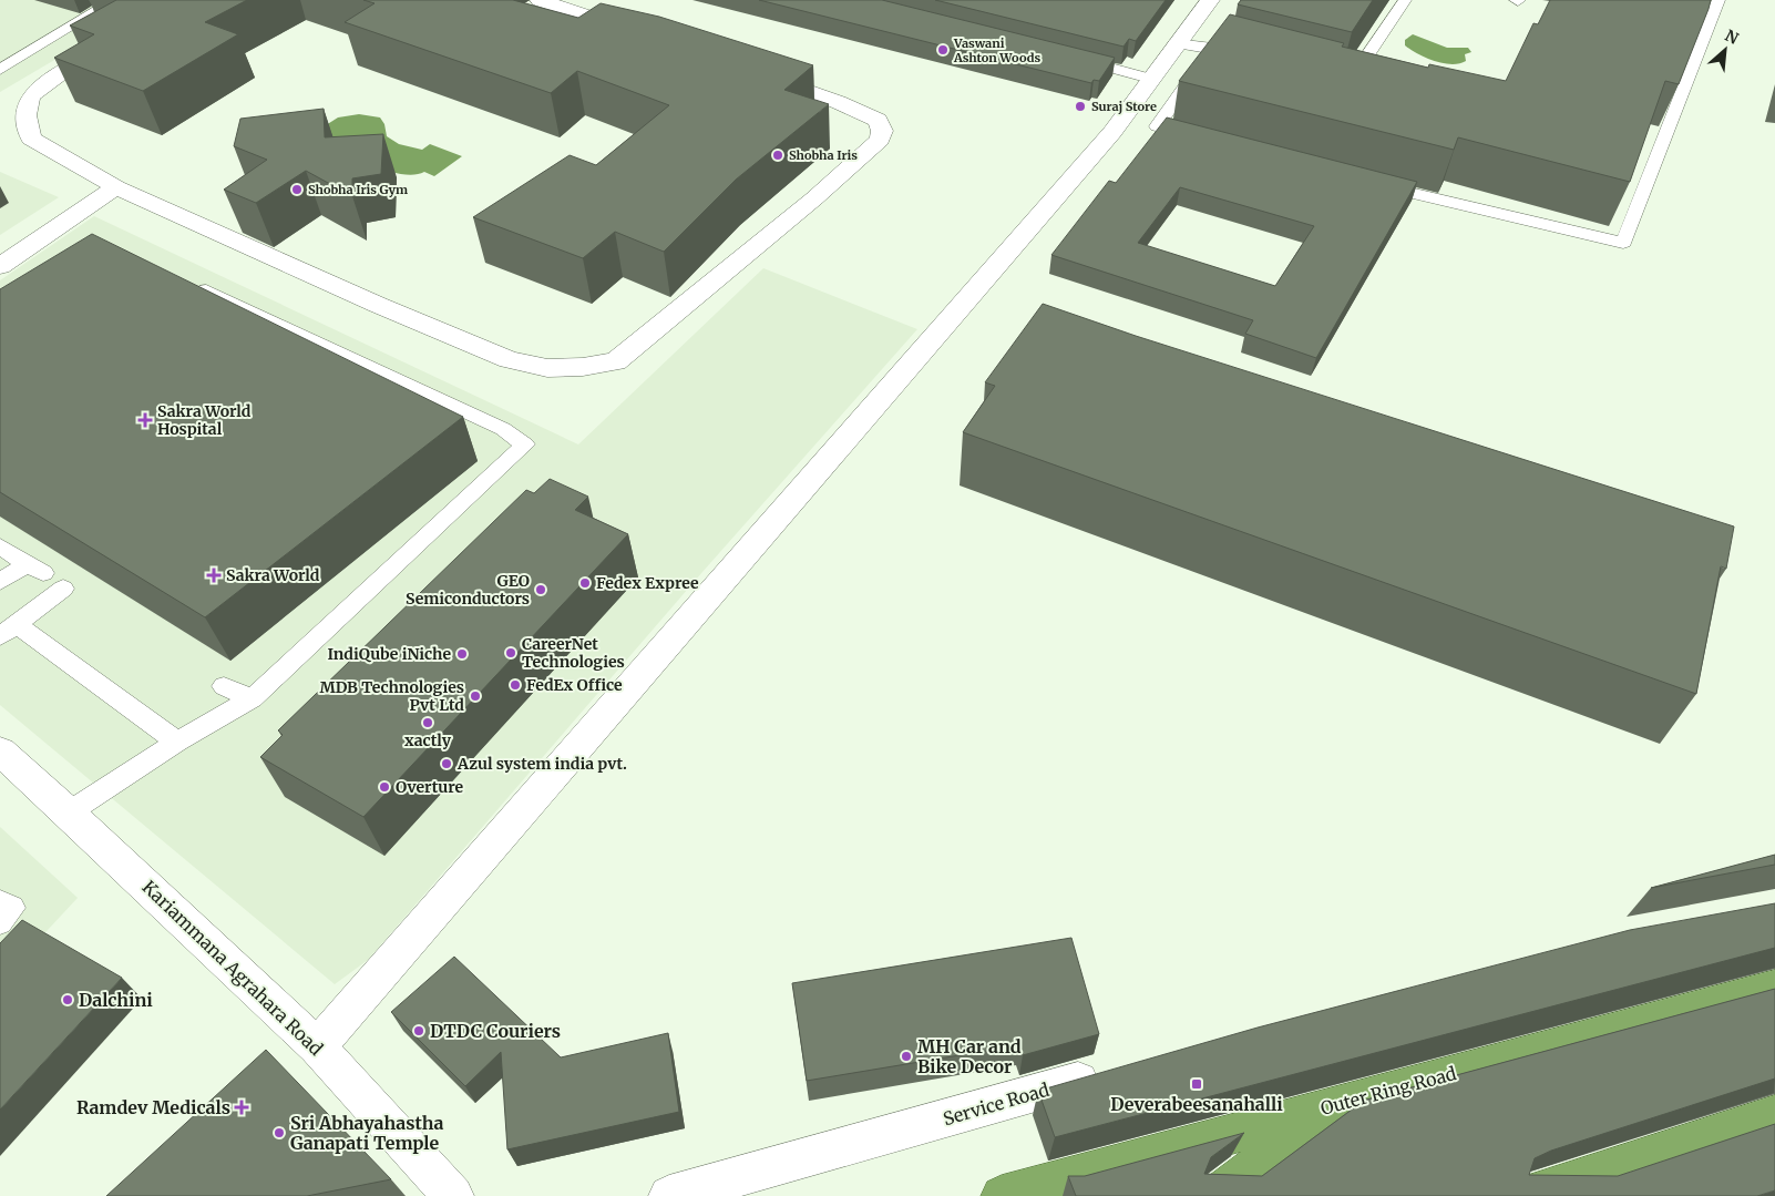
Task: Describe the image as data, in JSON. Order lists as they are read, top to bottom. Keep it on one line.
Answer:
{"streets":{"highway":["Outer Ring Road"],"street":["Kariammana Agrahara Road","Service Road"]},"places":{"other":["Vaswani Ashton Woods","Suraj Store","Shobha Iris","Shobha Iris Gym","Fedex Expree","GEO Semiconductors","CareerNet Technologies","IndiQube iNiche","FedEx Office","MDB Technologies Pvt Ltd","xactly","Azul system india pvt.","Overture","Dalchini","DTDC Couriers","MH Car and Bike Decor","Sri Abhayahastha Ganapati Temple"],"health":["Sakra World Hospital","Sakra World","Ramdev Medicals"],"transit":["Deverabeesanahalli"]},"north":"top right"}
